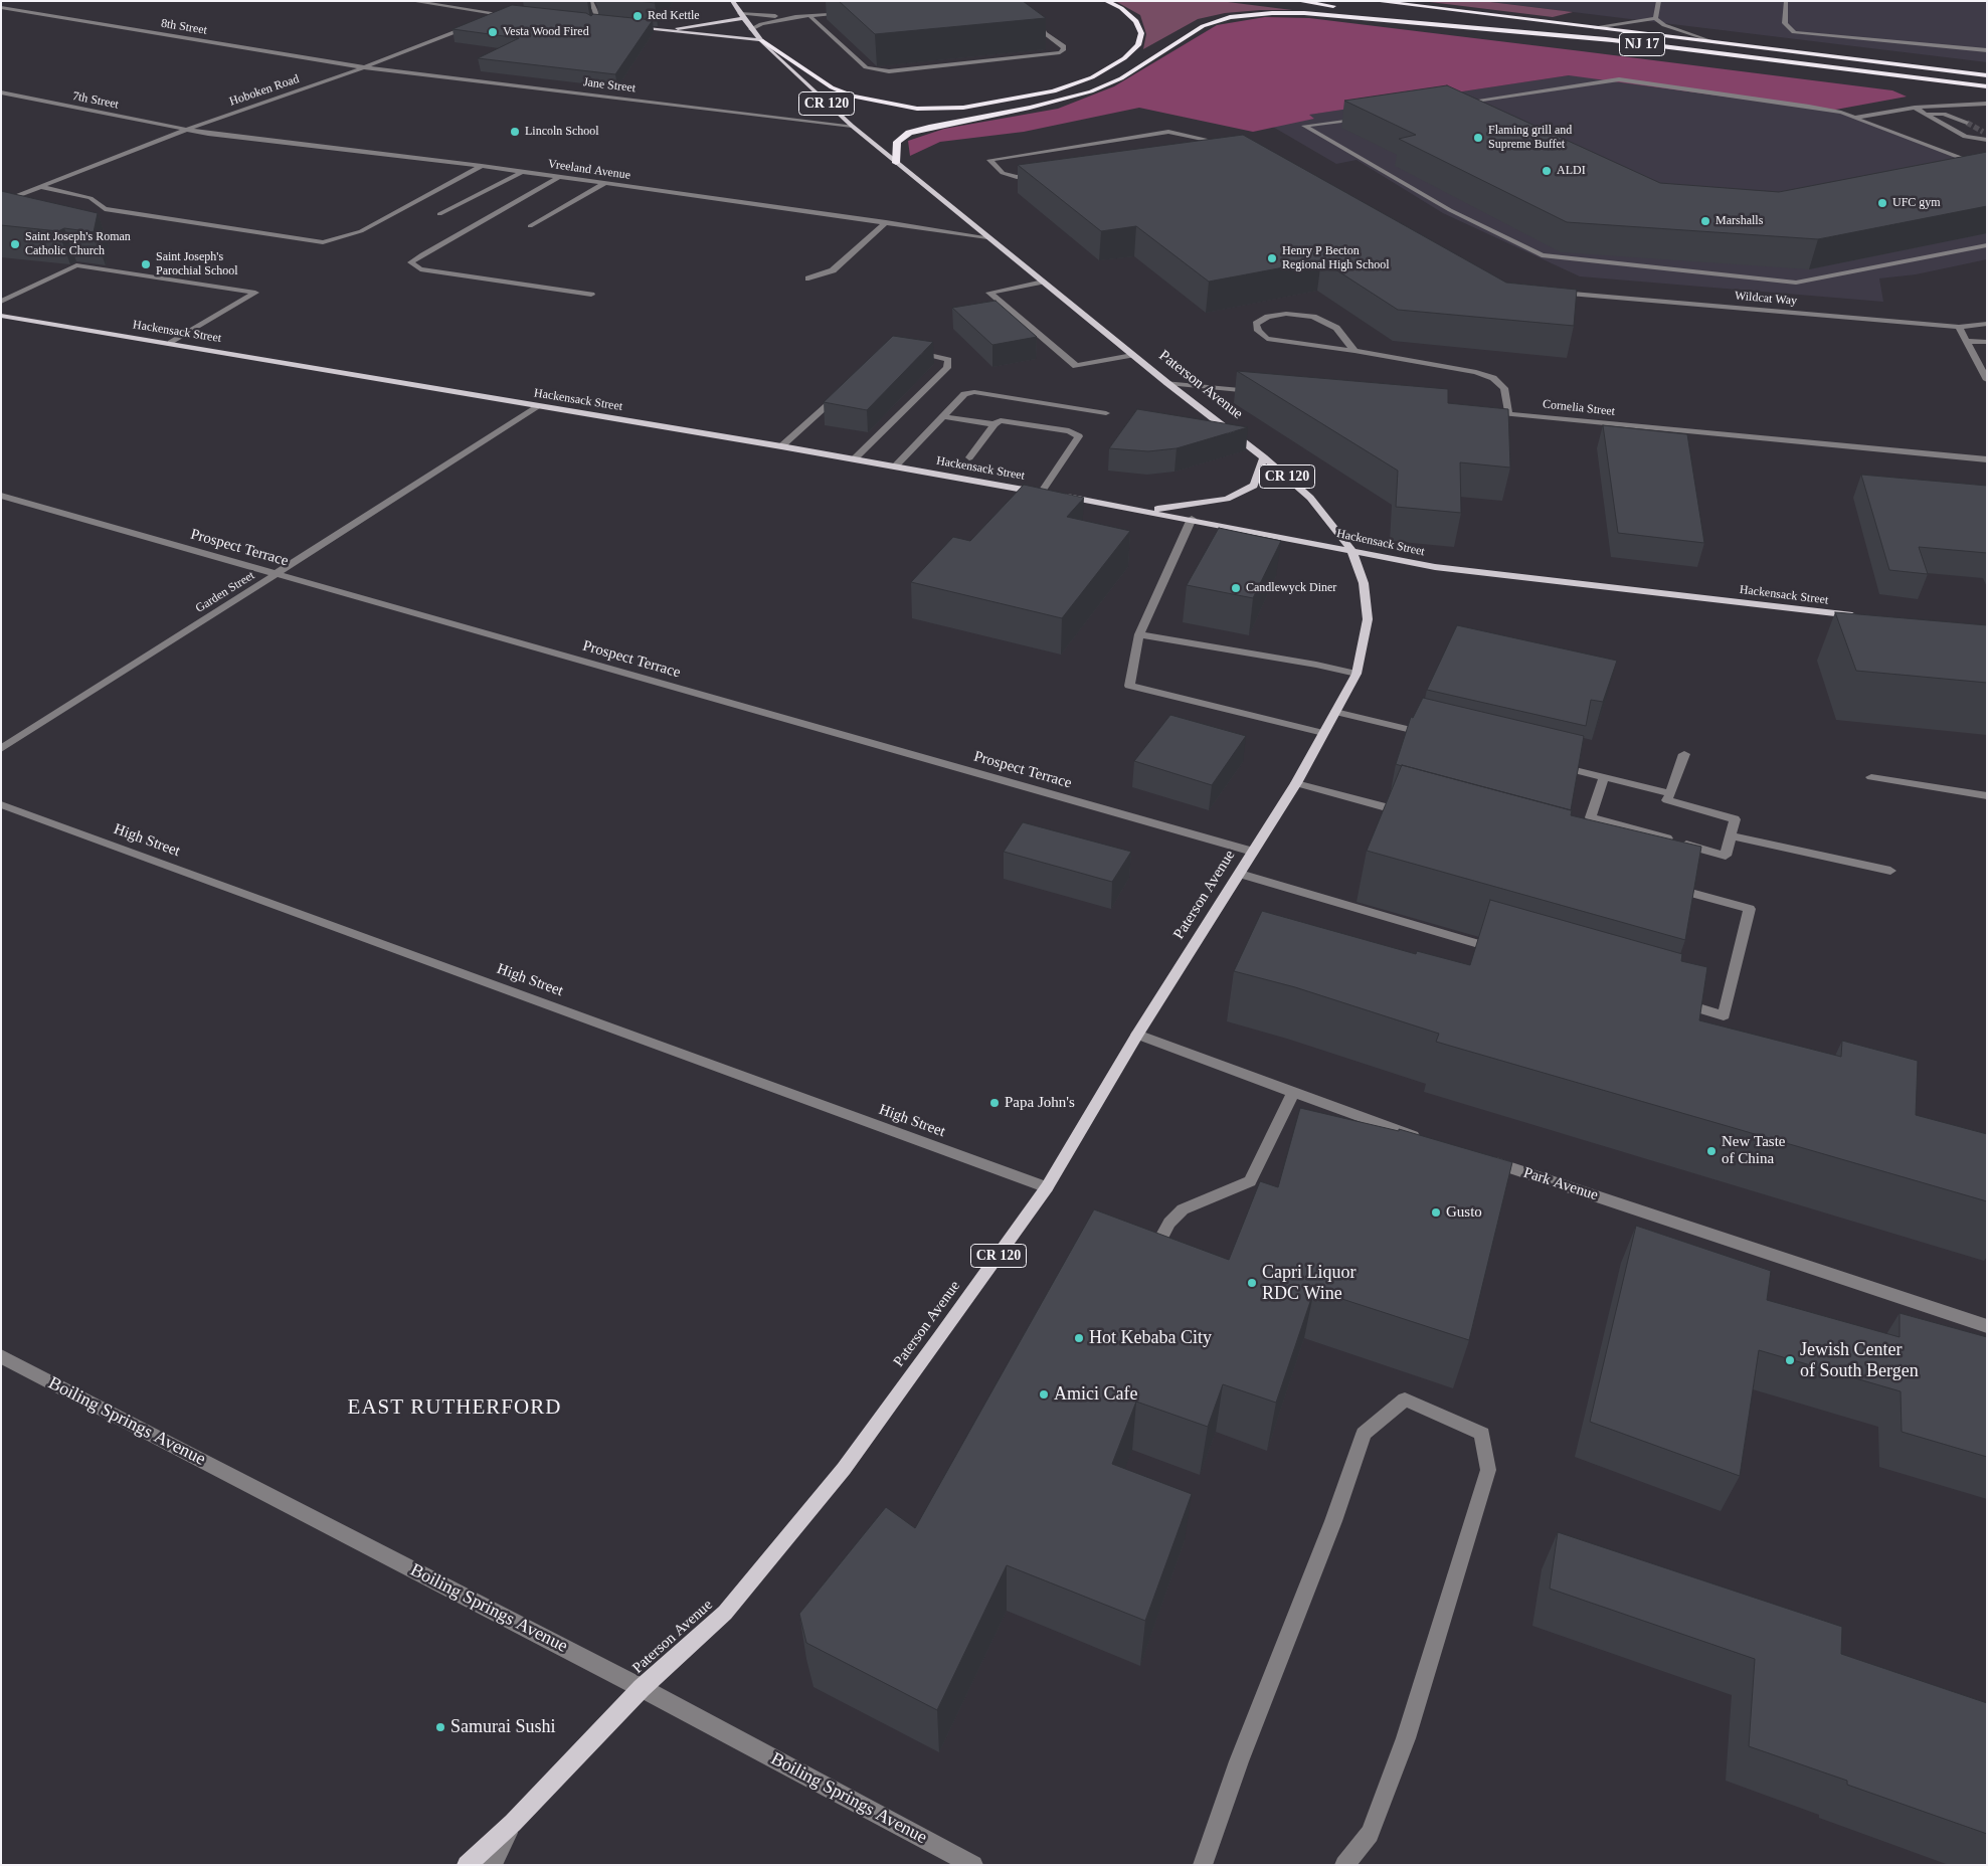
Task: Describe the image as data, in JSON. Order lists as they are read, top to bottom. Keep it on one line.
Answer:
{"streets":{"highway":["NJ 17"],"main road":["CR 120","Hackensack Street","Paterson Avenue"],"street":["8th Street","Jane Street","Hoboken Road","7th Street","Vreeland Avenue","Wildcat Way","Cornelia Street","Prospect Terrace","Garden Street","High Street","Park Avenue","Boiling Springs Avenue"]},"crossings":[["8th Street","Jane Street"],["8th Street","Hoboken Road"],["Jane Street","Hoboken Road"],["Jane Street","Paterson Avenue"],["Hoboken Road","7th Street"],["Hoboken Road","Vreeland Avenue"],["7th Street","Vreeland Avenue"],["Vreeland Avenue","Paterson Avenue"],["Hackensack Street","Paterson Avenue"],["Hackensack Street","Garden Street"],["Paterson Avenue","Prospect Terrace"],["Paterson Avenue","High Street"],["Paterson Avenue","Boiling Springs Avenue"],["Prospect Terrace","Garden Street"]],"districts":["EAST RUTHERFORD"],"places":["Red Kettle","Vesta Wood Fired","Lincoln School","Flaming grill and Supreme Buffet","ALDI","UFC gym","Marshalls","Saint Joseph's Roman Catholic Church","Henry P Becton Regional High School","Saint Joseph's Parochial School","Candlewyck Diner","Papa John's","New Taste of China","Gusto","Capri Liquor RDC Wine","Hot Kebaba City","Jewish Center of South Bergen","Amici Cafe","Samurai Sushi"]}
